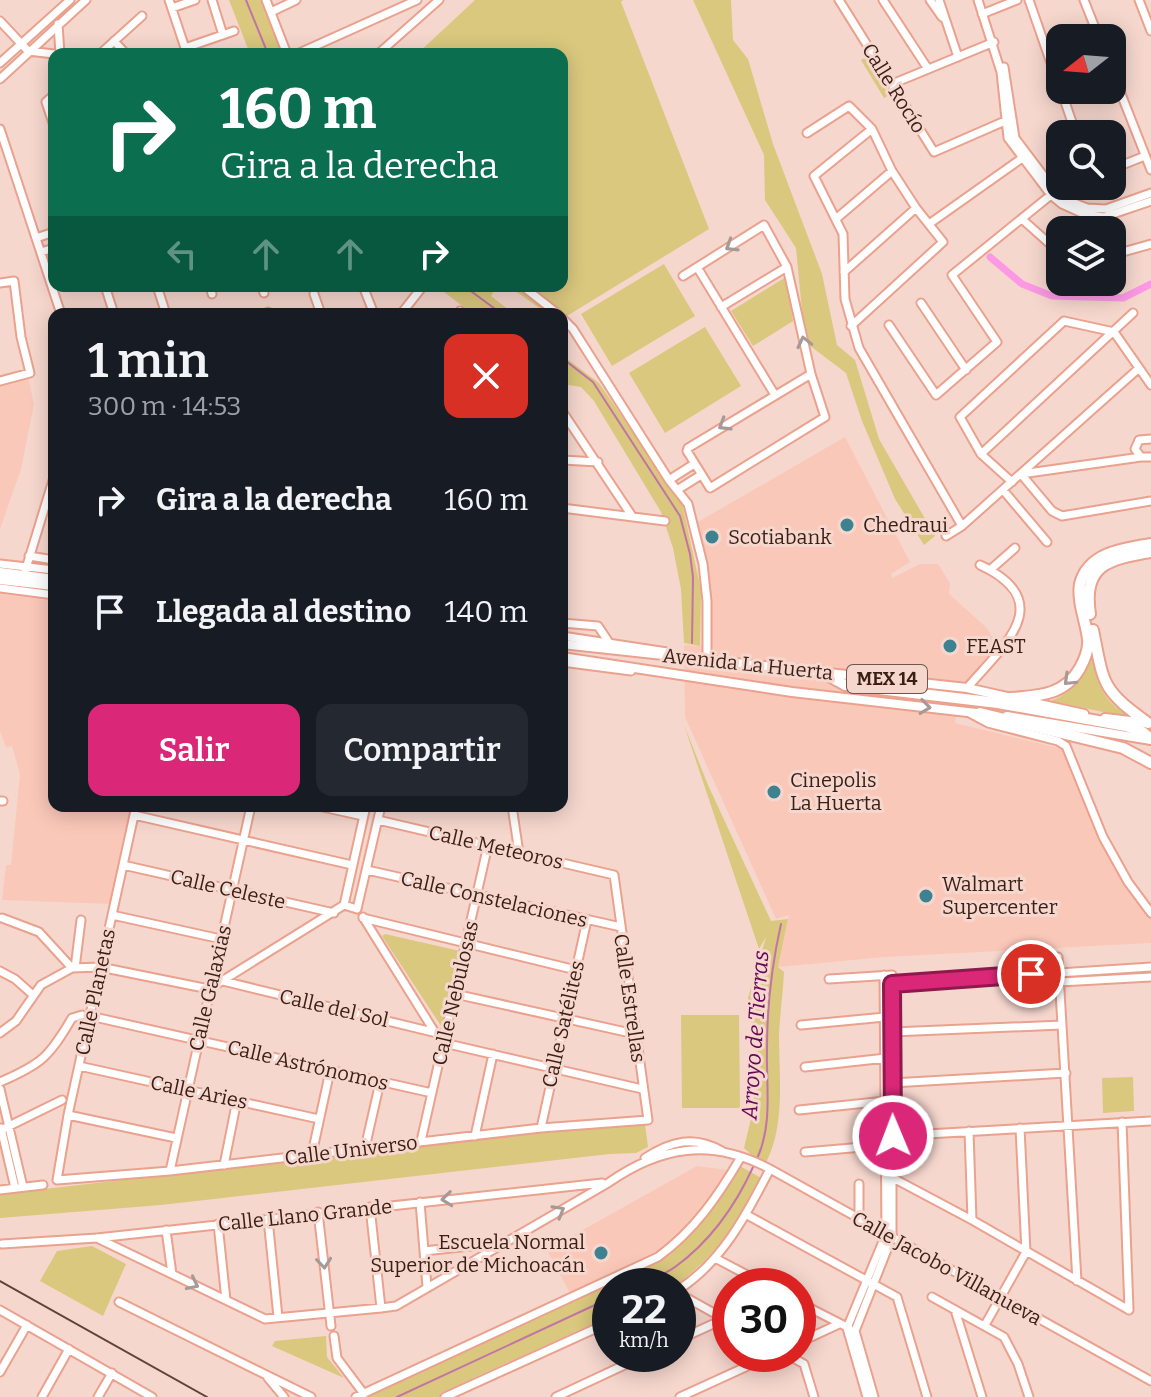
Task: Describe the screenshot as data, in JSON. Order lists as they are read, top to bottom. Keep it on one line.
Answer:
{"streets":{"main road":["Avenida La Huerta","MEX 14"],"street":["Calle Rocío","Calle Meteoros","Calle Celeste","Calle Constelaciones","Calle Galaxias","Calle Planetas","Calle Nebulosas","Calle Estrellas","Calle del Sol","Calle Satélites","Calle Astrónomos","Calle Aries","Calle Universo","Calle Llano Grande","Calle Jacobo Villanueva"]},"crossings":[["Avenida La Huerta","MEX 14"],["Calle Meteoros","Calle Nebulosas"],["Calle Meteoros","Calle Estrellas"],["Calle Celeste","Calle Galaxias"],["Calle Celeste","Calle Planetas"],["Calle Constelaciones","Calle Nebulosas"],["Calle Constelaciones","Calle Estrellas"],["Calle Constelaciones","Calle Satélites"],["Calle Galaxias","Calle Astrónomos"],["Calle Galaxias","Calle Aries"],["Calle Galaxias","Calle Universo"],["Calle Planetas","Calle Astrónomos"],["Calle Planetas","Calle Aries"],["Calle Planetas","Calle Universo"],["Calle Nebulosas","Calle del Sol"],["Calle Nebulosas","Calle Astrónomos"],["Calle Nebulosas","Calle Universo"],["Calle Estrellas","Calle del Sol"],["Calle Estrellas","Calle Universo"],["Calle del Sol","Calle Satélites"],["Calle Satélites","Calle Universo"],["Calle Llano Grande","Calle Jacobo Villanueva"]],"water":["Arroyo de Tierras"],"places":["Chedraui","Scotiabank","FEAST","Cinepolis La Huerta","Walmart Supercenter","Escuela Normal Superior de Michoacán"],"north":"left","page":{"turn":["160 m","Gira a la derecha"],"heading":["1 min","300 m · 14:53"],"list":[{"name":"Gira a la derecha","value":"160 m"},{"name":"Llegada al destino","value":"140 m"}],"buttons":["Salir","Compartir"],"speed":"22 km/h","limit":"30"}}
